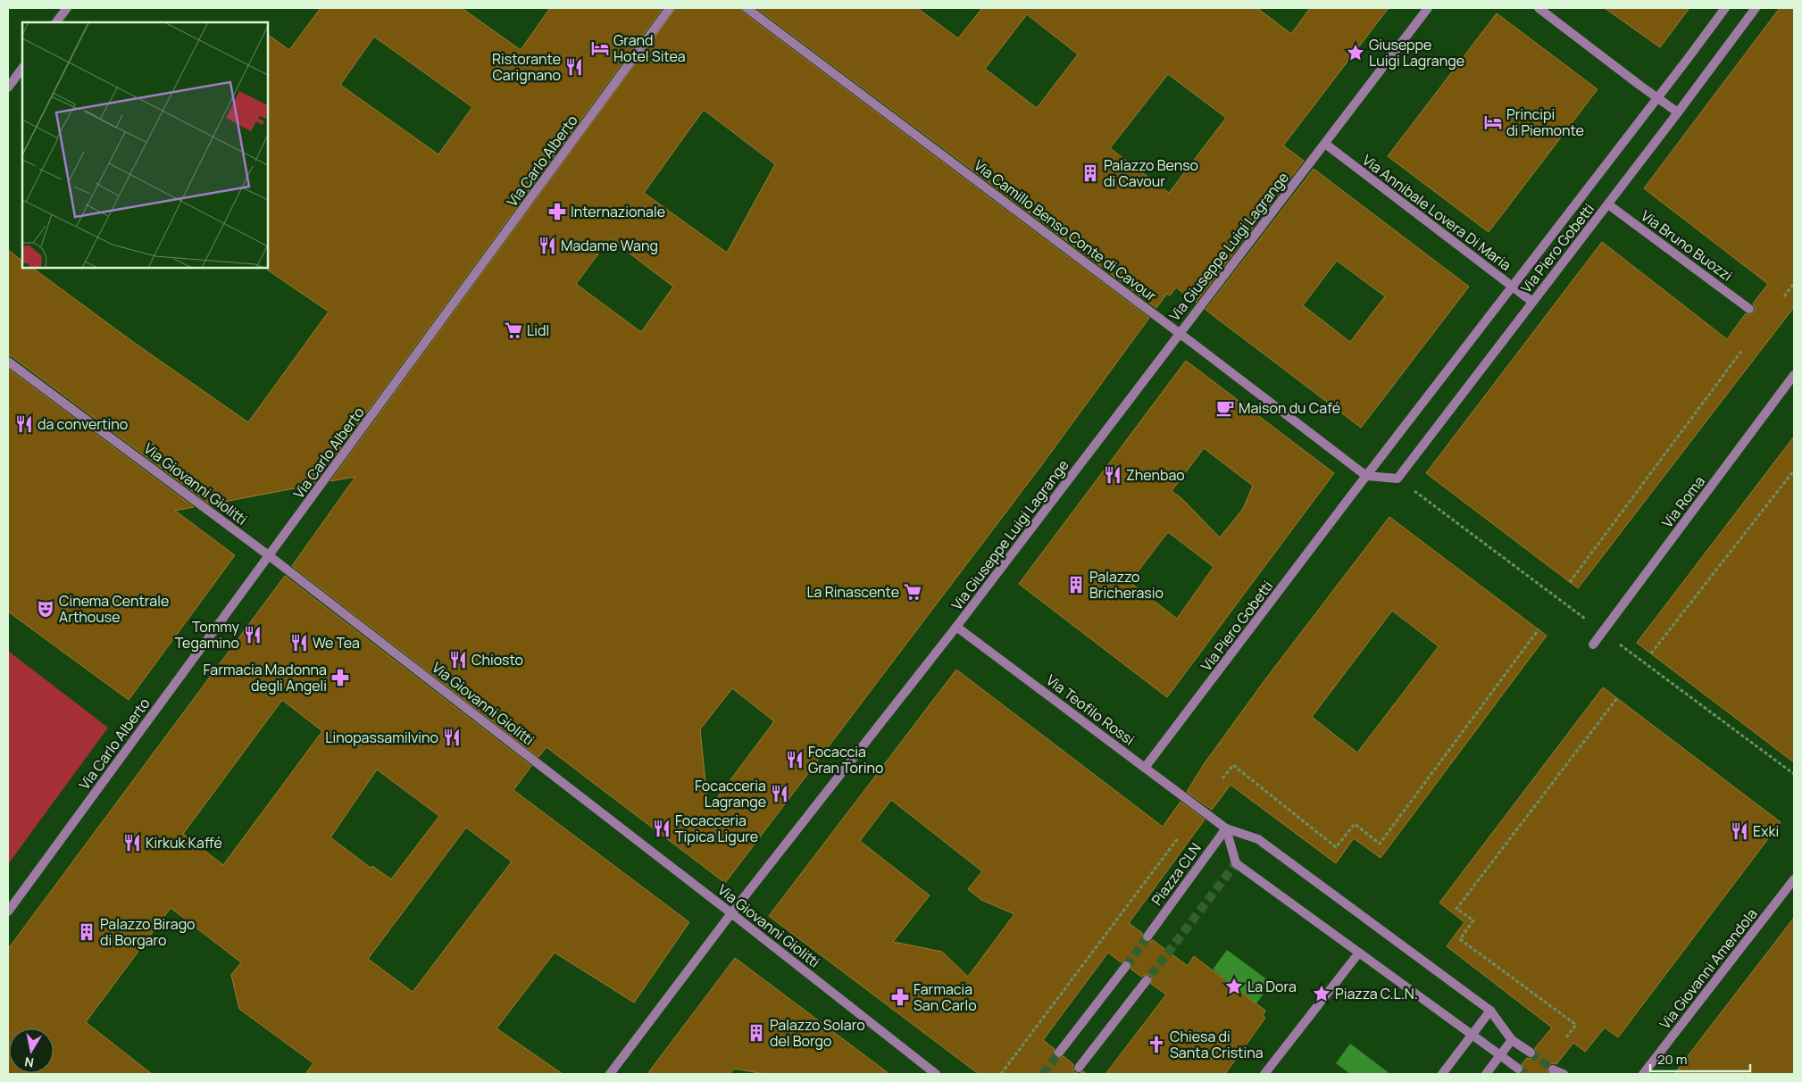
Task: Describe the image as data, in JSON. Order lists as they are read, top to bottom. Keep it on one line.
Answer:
{"streets":{"street":["Via Carlo Alberto","Via Annibale Lovera Di Maria","Via Camillo Benso Conte di Cavour","Via Bruno Buozzi","Via Giuseppe Luigi Lagrange","Via Piero Gobetti","Via Giovanni Giolitti","Via Roma","Via Teofilo Rossi","Piazza CLN","Via Giovanni Amendola"]},"crossings":[["Via Carlo Alberto","Via Giovanni Giolitti"],["Via Annibale Lovera Di Maria","Via Giuseppe Luigi Lagrange"],["Via Annibale Lovera Di Maria","Via Piero Gobetti"],["Via Camillo Benso Conte di Cavour","Via Giuseppe Luigi Lagrange"],["Via Camillo Benso Conte di Cavour","Via Piero Gobetti"],["Via Bruno Buozzi","Via Piero Gobetti"],["Via Giuseppe Luigi Lagrange","Via Giovanni Giolitti"],["Via Giuseppe Luigi Lagrange","Via Teofilo Rossi"],["Via Piero Gobetti","Via Teofilo Rossi"],["Via Teofilo Rossi","Piazza CLN"]],"places":{"hotel":["Grand Hotel Sitea","Principi di Piemonte"],"place":["Giuseppe Luigi Lagrange","La Dora","Piazza C.L.N."],"restaurant":["Ristorante Carignano","Madame Wang","da convertino","Zhenbao","Tommy Tegamino","We Tea","Chiosto","Linopassamilvino","Focaccia Gran Torino","Focacceria Lagrange","Focacceria Tipica Ligure","Exki","Kirkuk Kaffé"],"building":["Palazzo Benso di Cavour","Palazzo Bricherasio","Palazzo Birago di Borgaro","Palazzo Solaro del Borgo"],"pharmacy":["Internazionale","Farmacia Madonna degli Angeli","Farmacia San Carlo"],"supermarket":["Lidl","La Rinascente"],"cafe":["Maison du Café"],"theatre":["Cinema Centrale Arthouse"],"church":["Chiesa di Santa Cristina"]},"scale_bar":"20 m","north":"bottom"}
